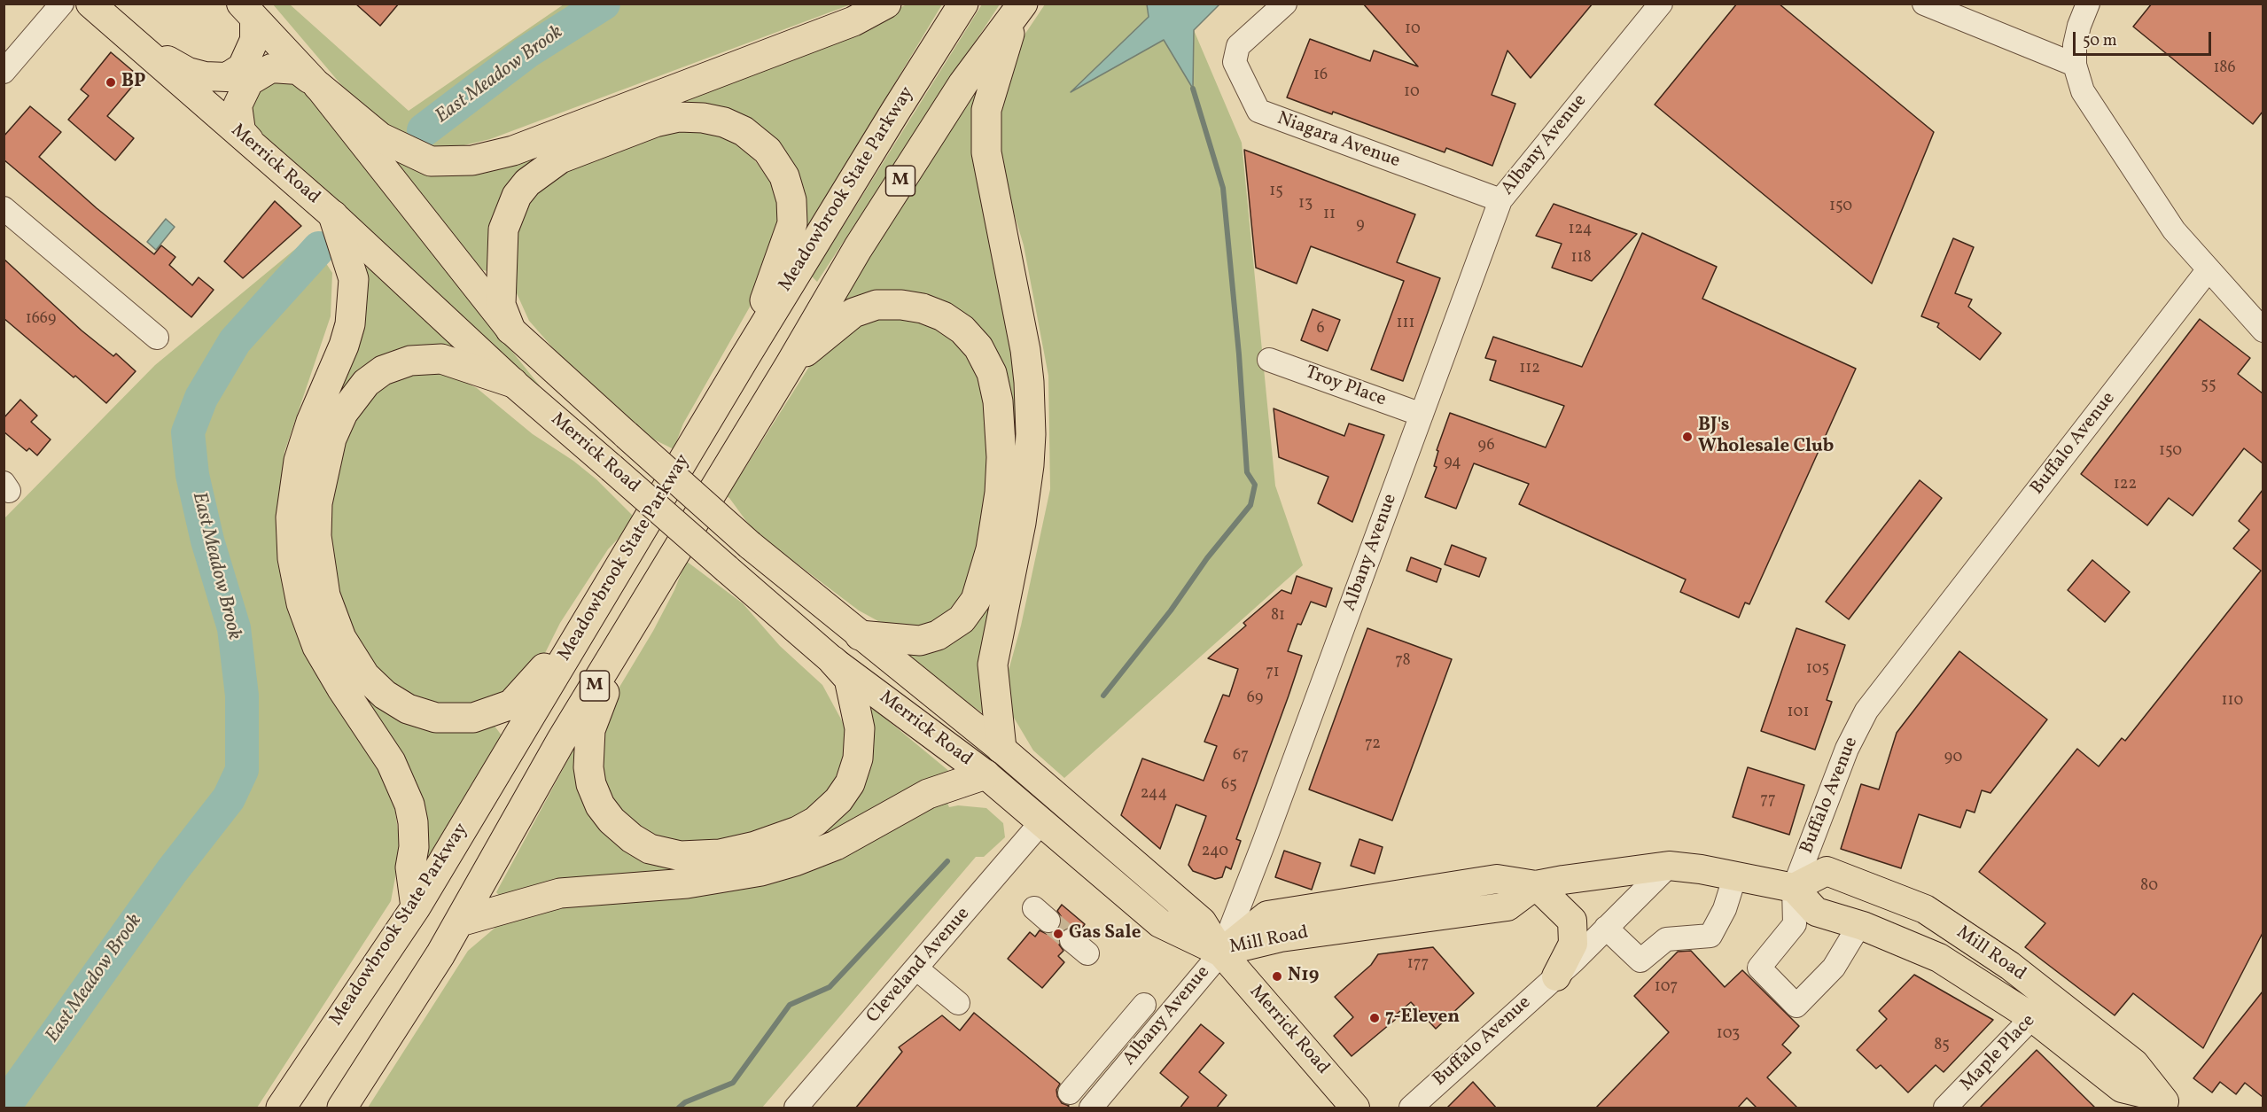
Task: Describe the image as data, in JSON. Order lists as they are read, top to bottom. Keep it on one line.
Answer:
{"streets":{"highway":["M","Meadowbrook State Parkway"],"main road":["Merrick Road","Mill Road"],"street":["Niagara Avenue","Albany Avenue","Troy Place","Buffalo Avenue","Cleveland Avenue","Maple Place"]},"crossings":[["Niagara Avenue","Albany Avenue"],["Albany Avenue","Merrick Road"],["Albany Avenue","Troy Place"],["Albany Avenue","Mill Road"],["Merrick Road","Mill Road"],["Merrick Road","Cleveland Avenue"],["Buffalo Avenue","Mill Road"],["Mill Road","Maple Place"]],"water":["East Meadow Brook"],"places":["BP","BJ's Wholesale Club","Gas Sale","N19","7-Eleven"],"house_numbers":["10","186","16","10","15","13","150","11","9","124","118","1669","111","6","112","55","96","150","94","122","81","78","105","71","69","110","101","72","67","90","65","244","77","240","80","177","107","103","85"],"scale_bar":"50 m"}
